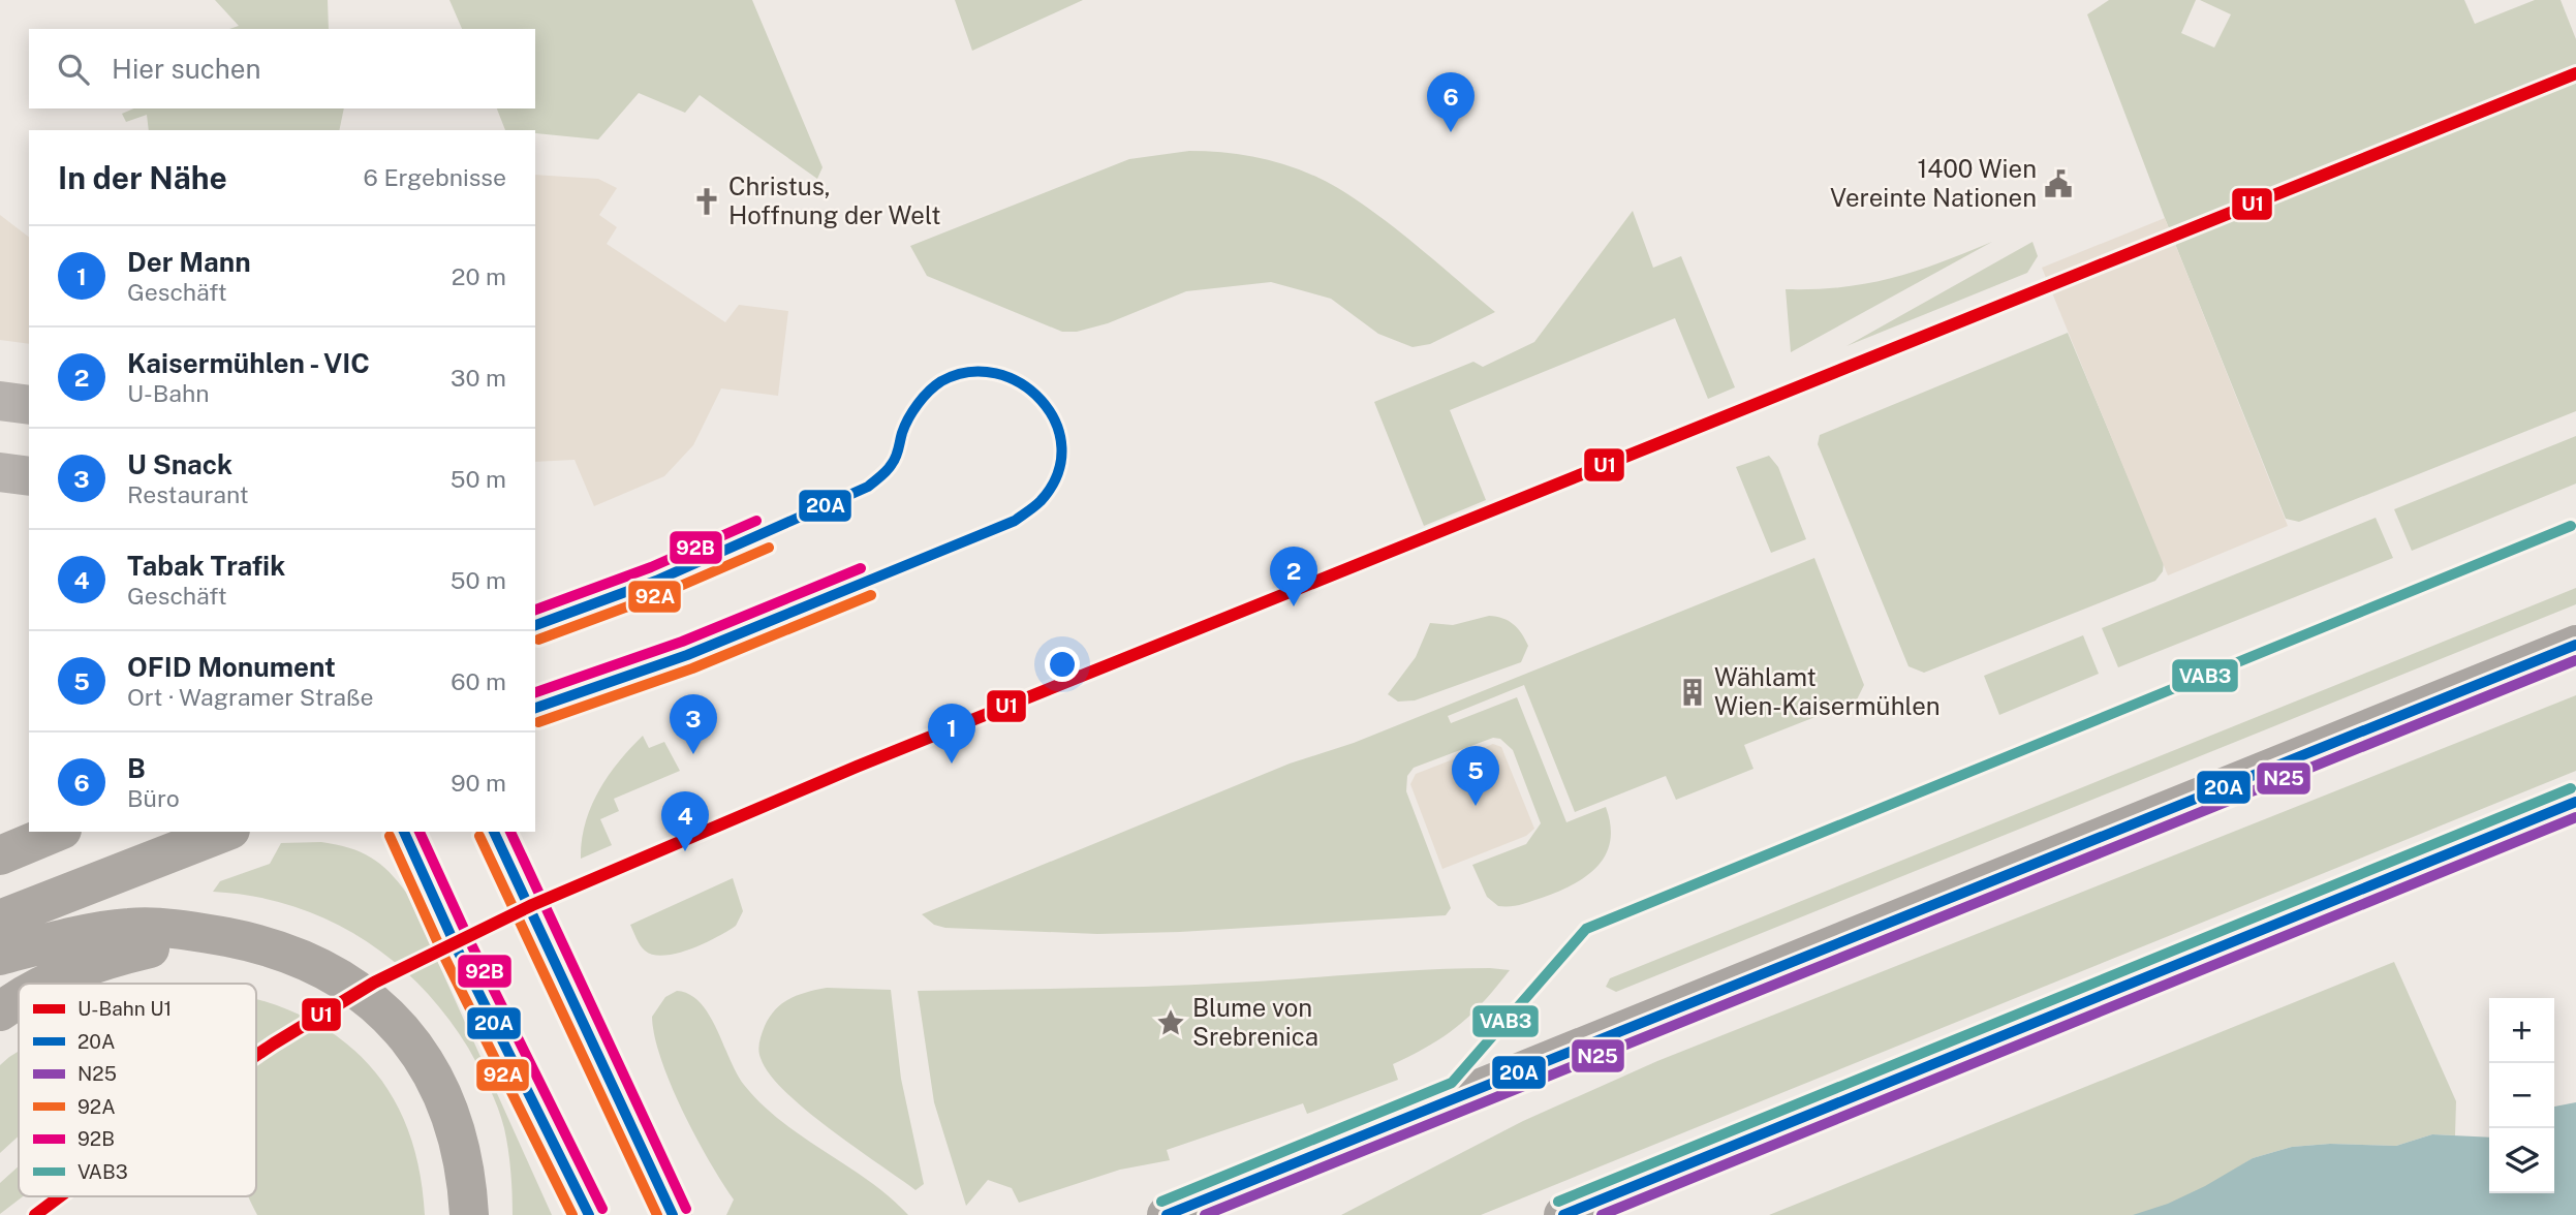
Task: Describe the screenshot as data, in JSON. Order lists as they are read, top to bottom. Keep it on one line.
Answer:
{"places":{"public building":["1400 Wien Vereinte Nationen"],"church":["Christus, Hoffnung der Welt"],"building":["Wählamt Wien-Kaisermühlen"],"place":["Blume von Srebrenica"]},"lines":["metro line U1","transit line 20A","transit line 92B","transit line VAB3","transit line 92A","transit line N25"],"legend":["U-Bahn U1","20A","N25","92A","92B","VAB3"],"page":{"search":"Hier suchen","pins":["6","2","3","1","5","4"],"heading":["In der Nähe","6 Ergebnisse"],"list":[{"mark":"1","name":"Der Mann","note":"Geschäft","value":"20 m"},{"mark":"2","name":"Kaisermühlen - VIC","note":"U-Bahn","value":"30 m"},{"mark":"3","name":"U Snack","note":"Restaurant","value":"50 m"},{"mark":"4","name":"Tabak Trafik","note":"Geschäft","value":"50 m"},{"mark":"5","name":"OFID Monument","note":"Ort · Wagramer Straße","value":"60 m"},{"mark":"6","name":"B","note":"Büro","value":"90 m"}],"map_buttons":["+","−"]}}
